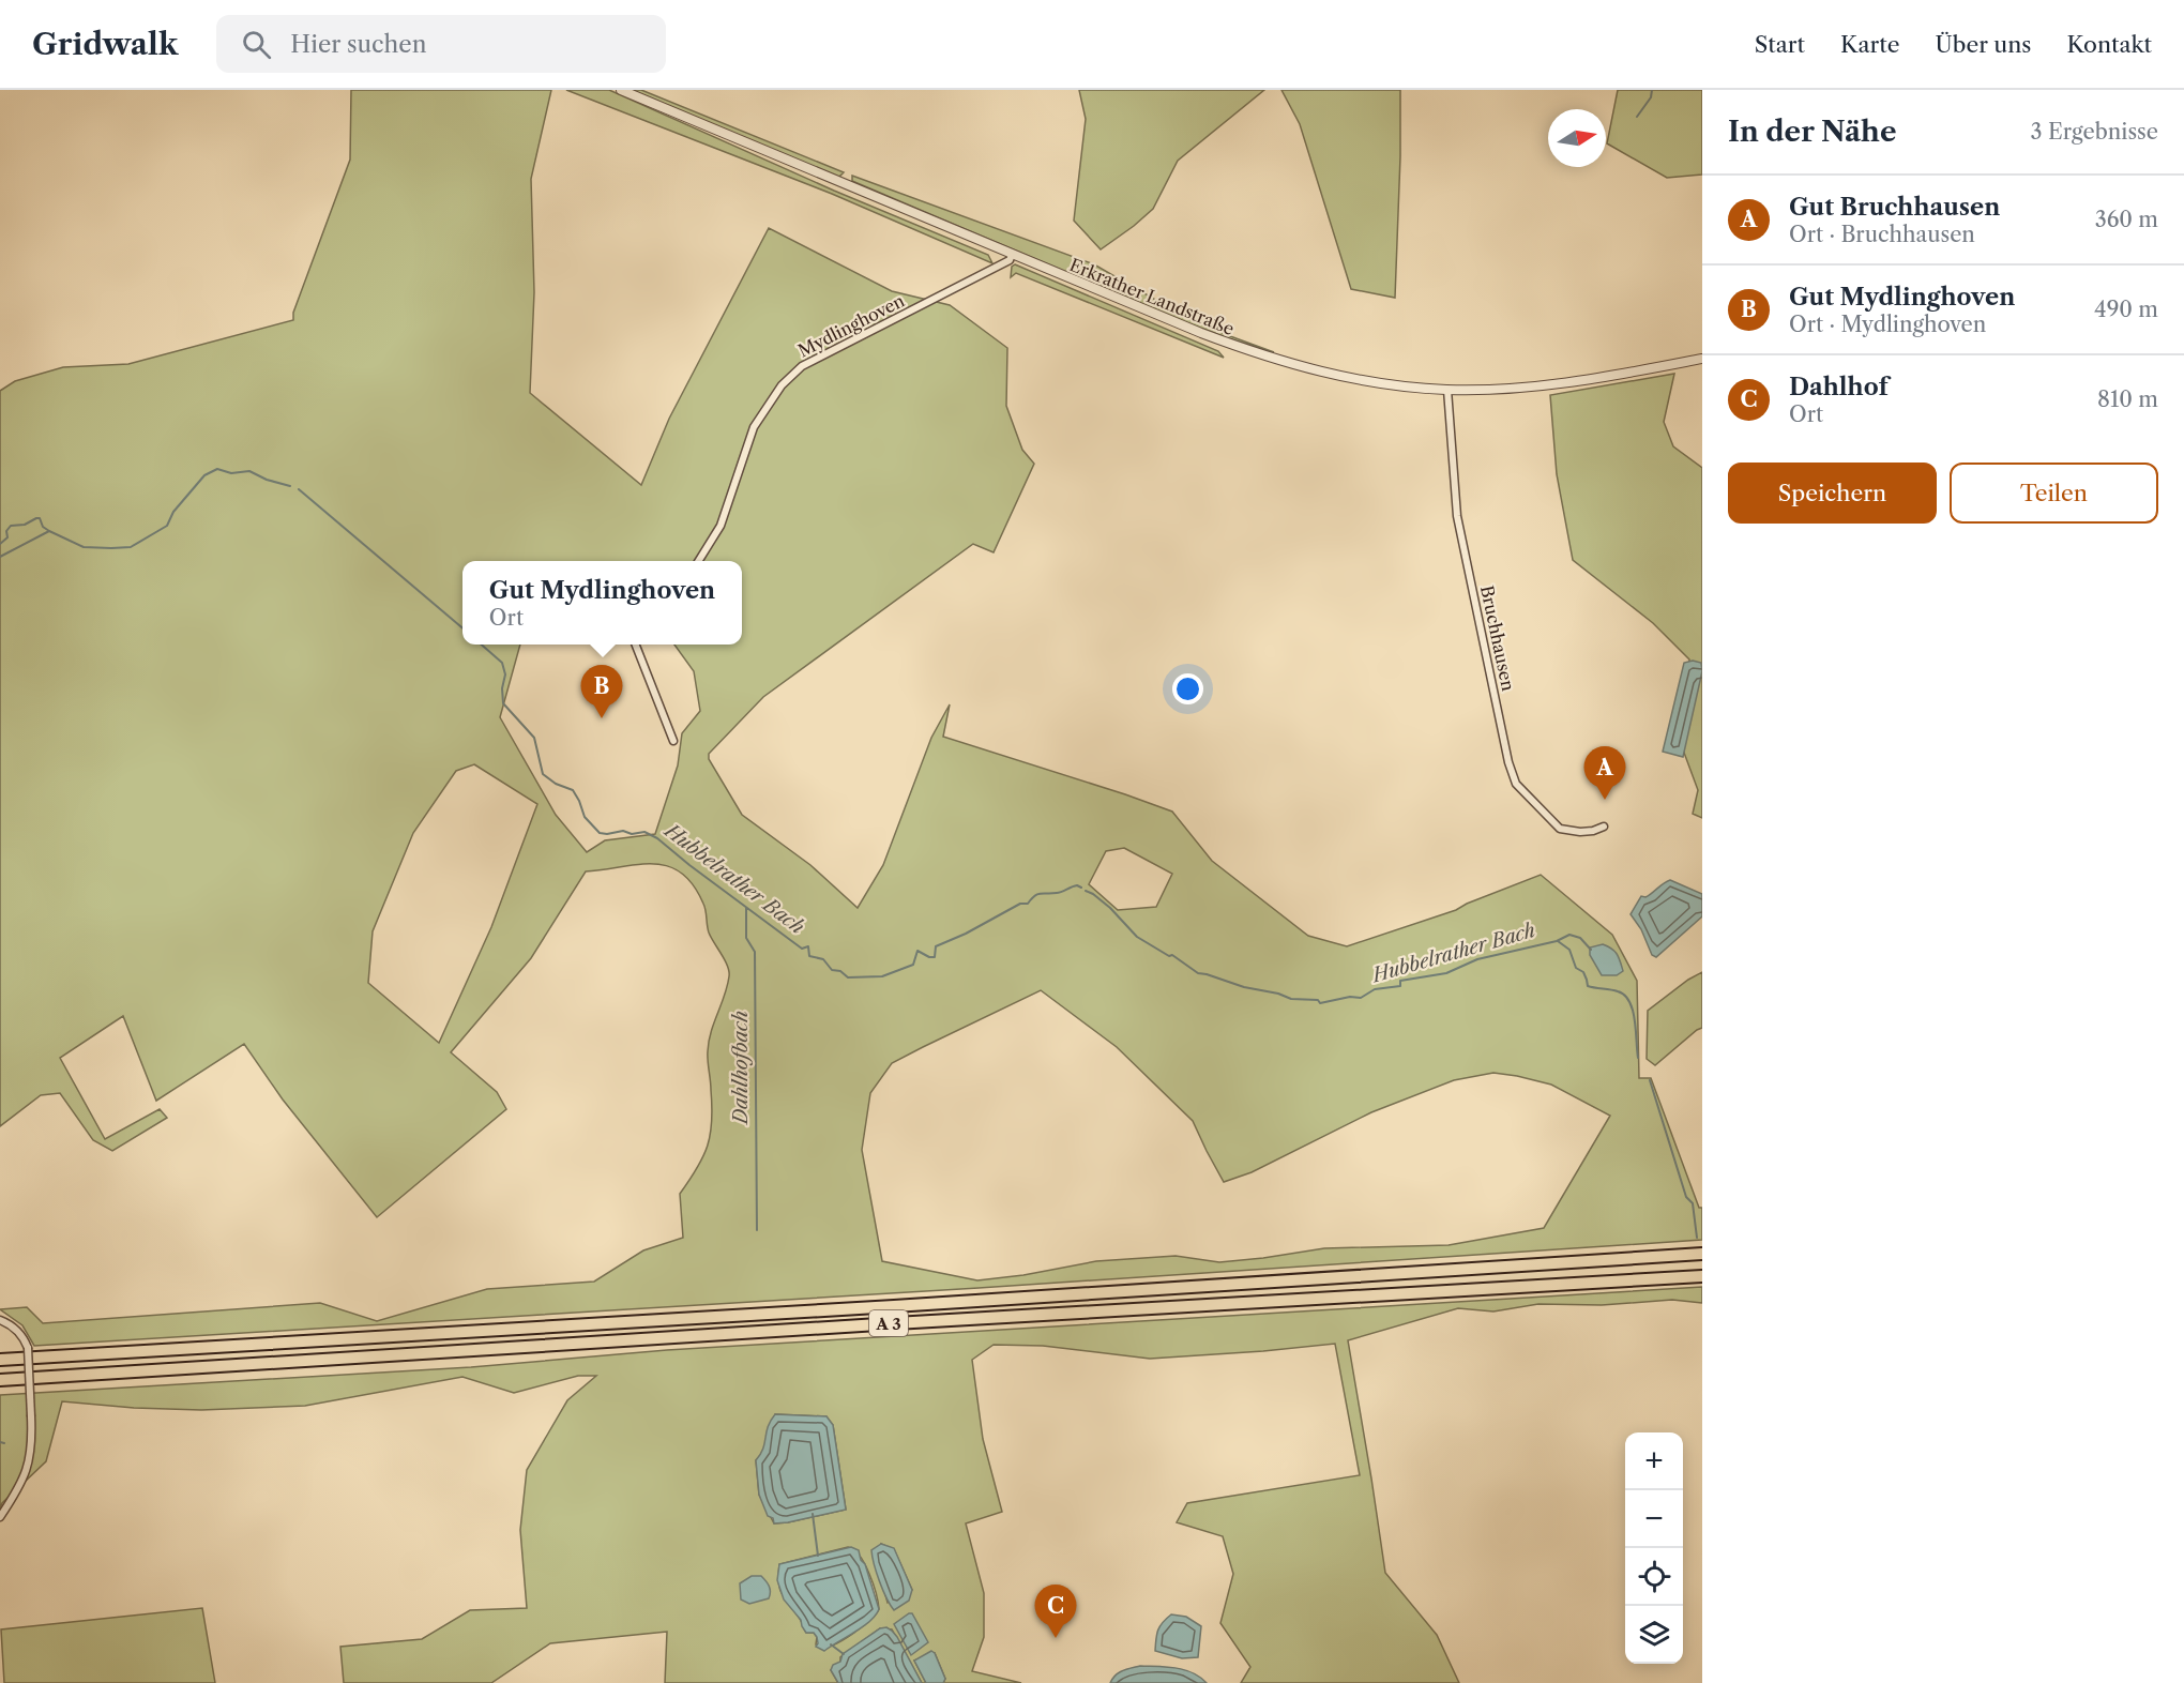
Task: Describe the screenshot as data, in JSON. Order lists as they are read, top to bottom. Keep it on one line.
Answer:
{"streets":{"highway":["A 3"],"street":["Erkrather Landstraße","Mydlinghoven","Bruchhausen"]},"crossings":[["Erkrather Landstraße","Mydlinghoven"],["Erkrather Landstraße","Bruchhausen"]],"water":["Hubbelrather Bach","Dahlhofbach"],"north":"right","page":{"header":"Gridwalk","search":"Hier suchen","nav":["Start","Karte","Über uns","Kontakt"],"heading":["In der Nähe","3 Ergebnisse"],"list":[{"mark":"A","name":"Gut Bruchhausen","note":"Ort · Bruchhausen","value":"360 m"},{"mark":"B","name":"Gut Mydlinghoven","note":"Ort · Mydlinghoven","value":"490 m"},{"mark":"C","name":"Dahlhof","note":"Ort","value":"810 m"}],"buttons":["Speichern","Teilen"],"popup":["Gut Mydlinghoven","Ort"],"pins":["B","A","C"],"map_buttons":["+","−"]}}
